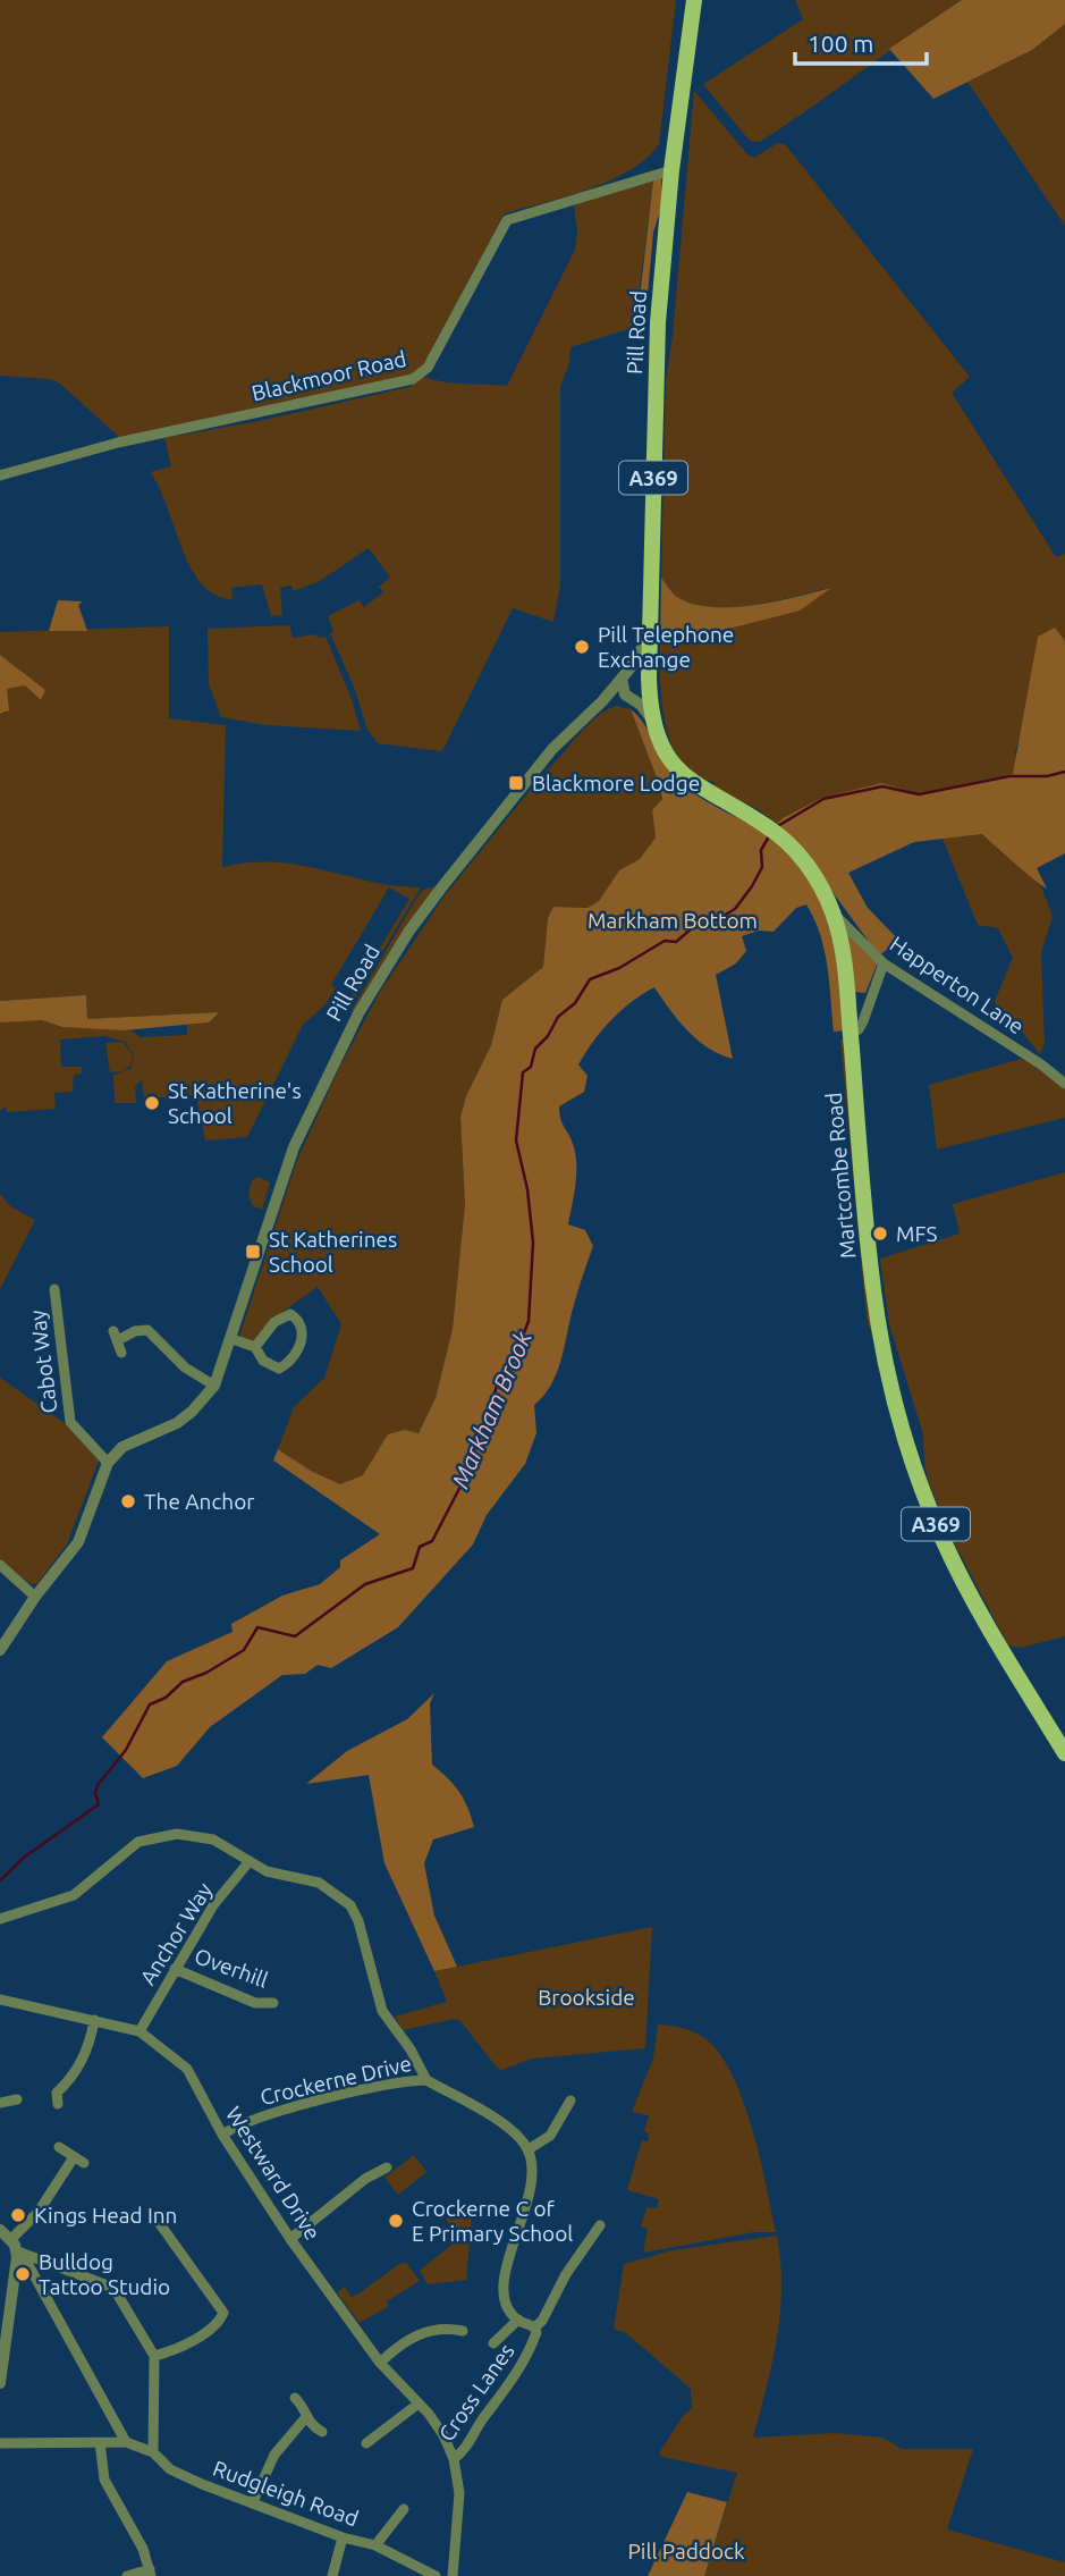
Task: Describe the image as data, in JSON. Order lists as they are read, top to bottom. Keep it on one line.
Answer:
{"streets":{"main road":["Pill Road","A369","Martcombe Road"],"street":["Blackmoor Road","Happerton Lane","Cabot Way","Anchor Way","Overhill","Crockerne Drive","Westward Drive","Cross Lanes","Rudgleigh Road"]},"crossings":[["Pill Road","Blackmoor Road"],["Pill Road","Martcombe Road"],["Happerton Lane","Martcombe Road"],["Anchor Way","Overhill"],["Anchor Way","Westward Drive"],["Crockerne Drive","Westward Drive"],["Westward Drive","Cross Lanes"]],"water":["Markham Brook"],"parks":["Markham Bottom","Brookside","Pill Paddock"],"places":{"other":["Pill Telephone Exchange","St Katherine's School","MFS","The Anchor","Kings Head Inn","Crockerne C of E Primary School","Bulldog Tattoo Studio"],"transit":["Blackmore Lodge","St Katherines School"]},"scale_bar":"100 m"}
